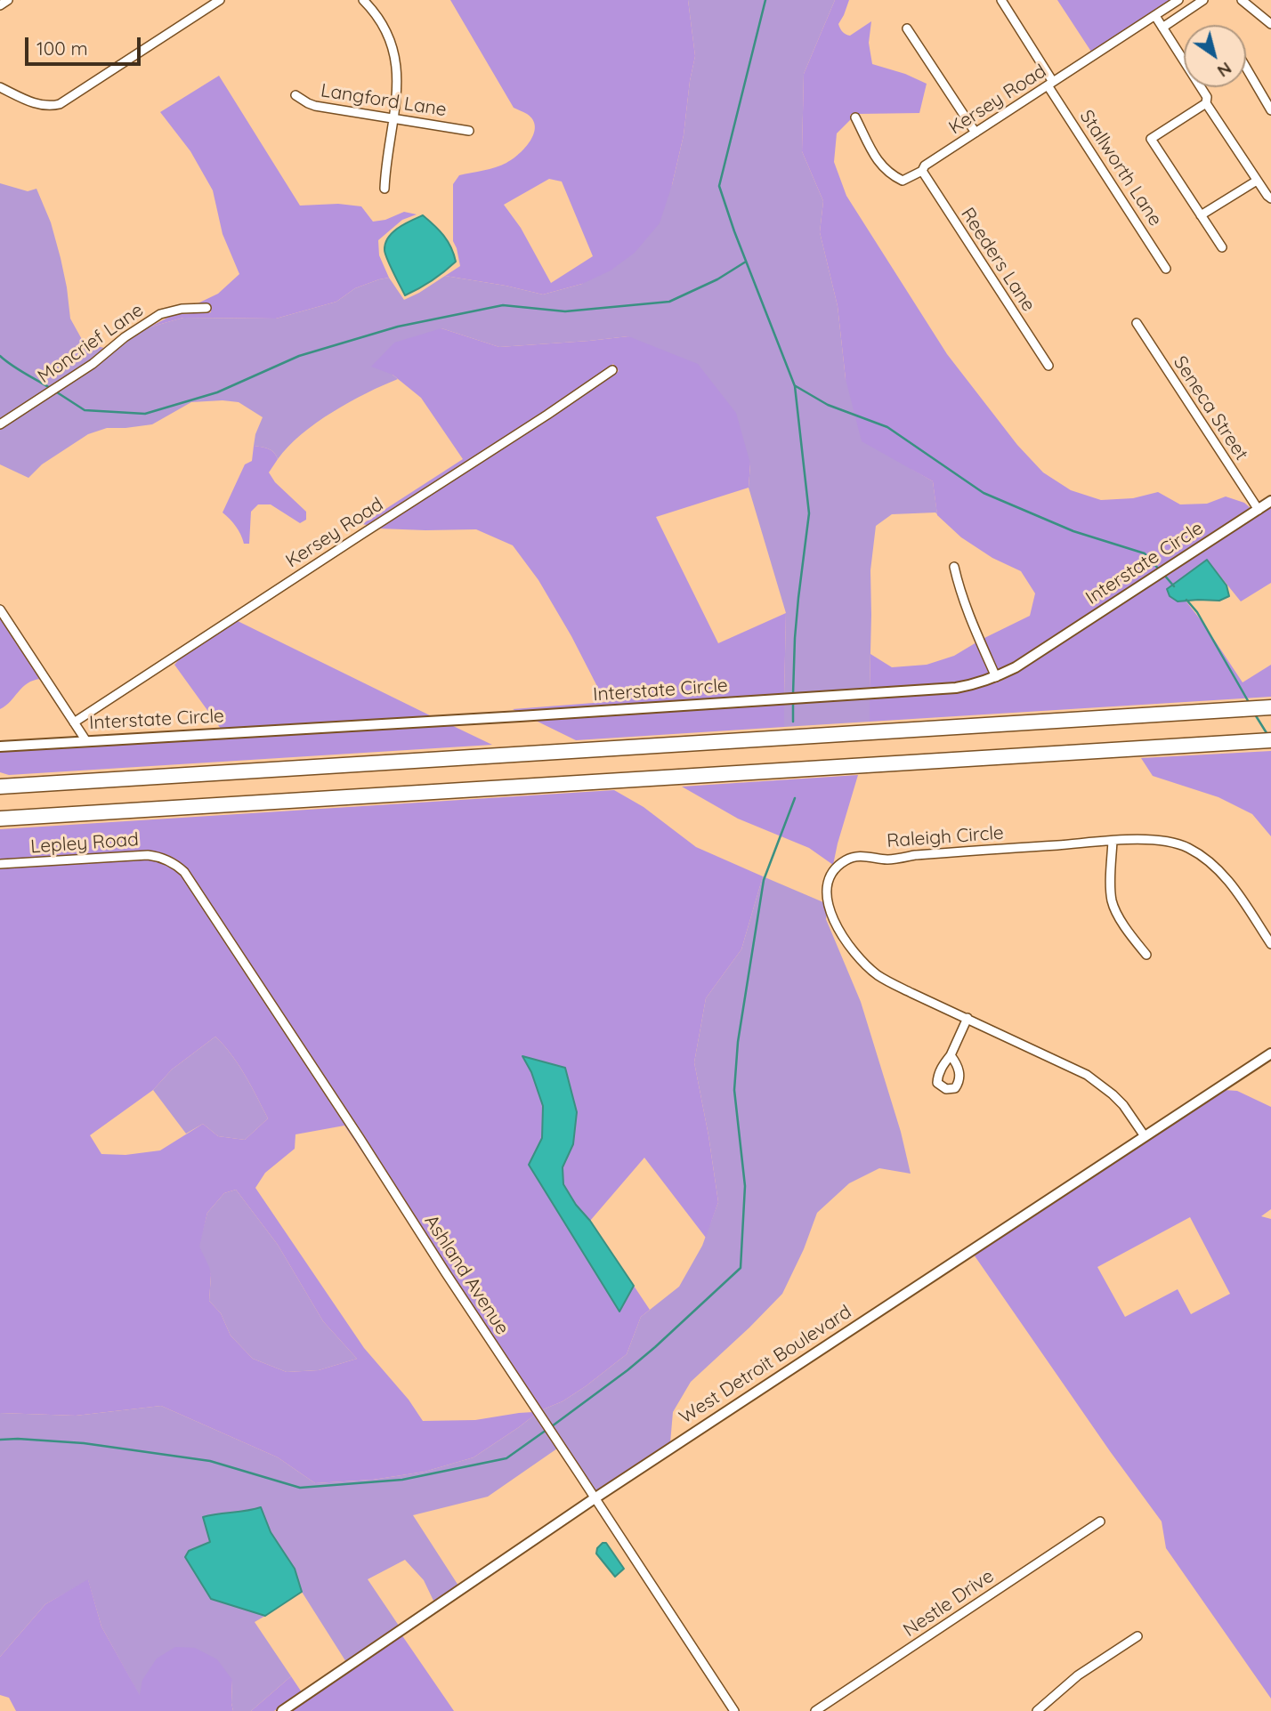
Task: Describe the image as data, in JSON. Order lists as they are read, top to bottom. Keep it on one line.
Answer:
{"streets":{"street":["Kersey Road","Langford Lane","Stallworth Lane","Reeders Lane","Moncrief Lane","Seneca Street","Interstate Circle","Raleigh Circle","Lepley Road","Ashland Avenue","West Detroit Boulevard","Nestle Drive"]},"crossings":[["Kersey Road","Stallworth Lane"],["Kersey Road","Reeders Lane"],["Seneca Street","Interstate Circle"],["Raleigh Circle","West Detroit Boulevard"],["Lepley Road","Ashland Avenue"],["Ashland Avenue","West Detroit Boulevard"]],"scale_bar":"100 m","north":"bottom right"}
